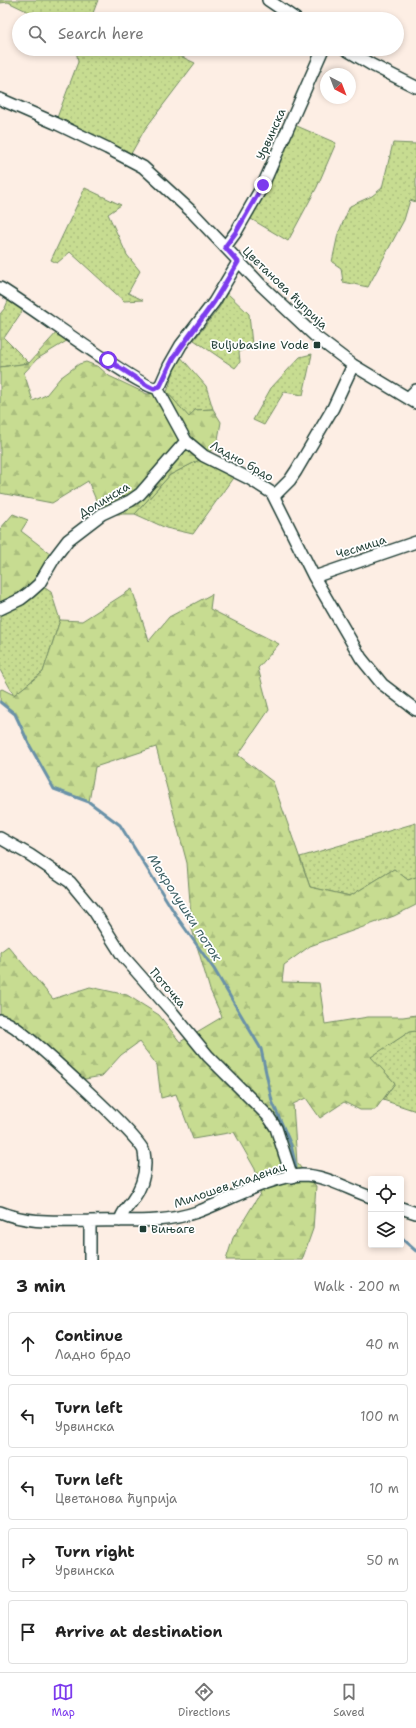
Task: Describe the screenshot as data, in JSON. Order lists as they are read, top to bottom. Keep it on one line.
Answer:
{"streets":{"street":["Урвинска","Цветанова ћуприја","Ладно брдо","Долинска","Чесмица","Поточка","Милошев кладенац"]},"crossings":[["Урвинска","Цветанова ћуприја"],["Ладно брдо","Долинска"],["Ладно брдо","Чесмица"],["Поточка","Милошев кладенац"]],"water":["Мокролушки поток"],"places":{"transit":["Buljubasine Vode","Вињаге"]},"north":"bottom right","page":{"search":"Search here","heading":["3 min","Walk · 200 m"],"list":[["Continue","Ладно брдо","40 m"],["Turn left","Урвинска","100 m"],["Turn left","Цветанова ћуприја","10 m"],["Turn right","Урвинска","50 m"],"Arrive at destination"],"nav":["Map","Directions","Saved"]}}
